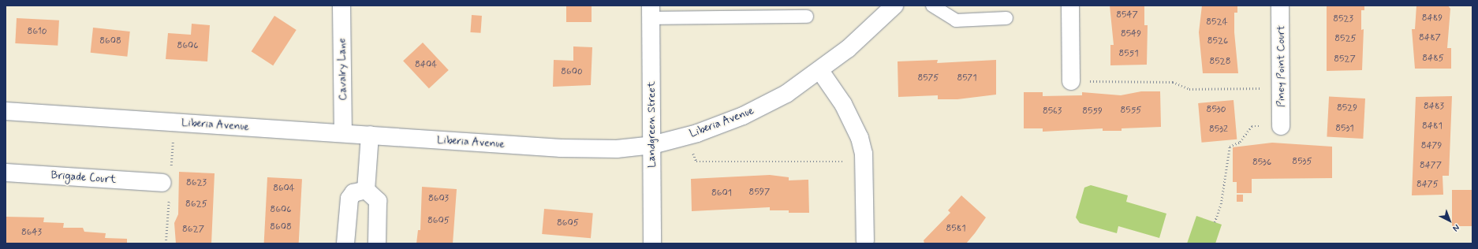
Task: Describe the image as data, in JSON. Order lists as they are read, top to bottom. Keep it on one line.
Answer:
{"streets":{"street":["Piney Point Court","Cavalry Lane","Liberia Avenue","Landgreen Street","Brigade Court"]},"crossings":[["Cavalry Lane","Liberia Avenue"],["Liberia Avenue","Landgreen Street"]],"house_numbers":["8547","8489","8523","8524","8610","8549","8487","8525","8608","8526","8606","8551","8485","8527","8528","8404","8600","8575","8571","8483","8529","8530","8555","8563","8559","8481","8531","8532","8479","8535","8536","8477","8623","8475","8604","8597","8601","8603","8625","8606","8605","8605","8608","8581","8627","8643"],"north":"bottom right"}
